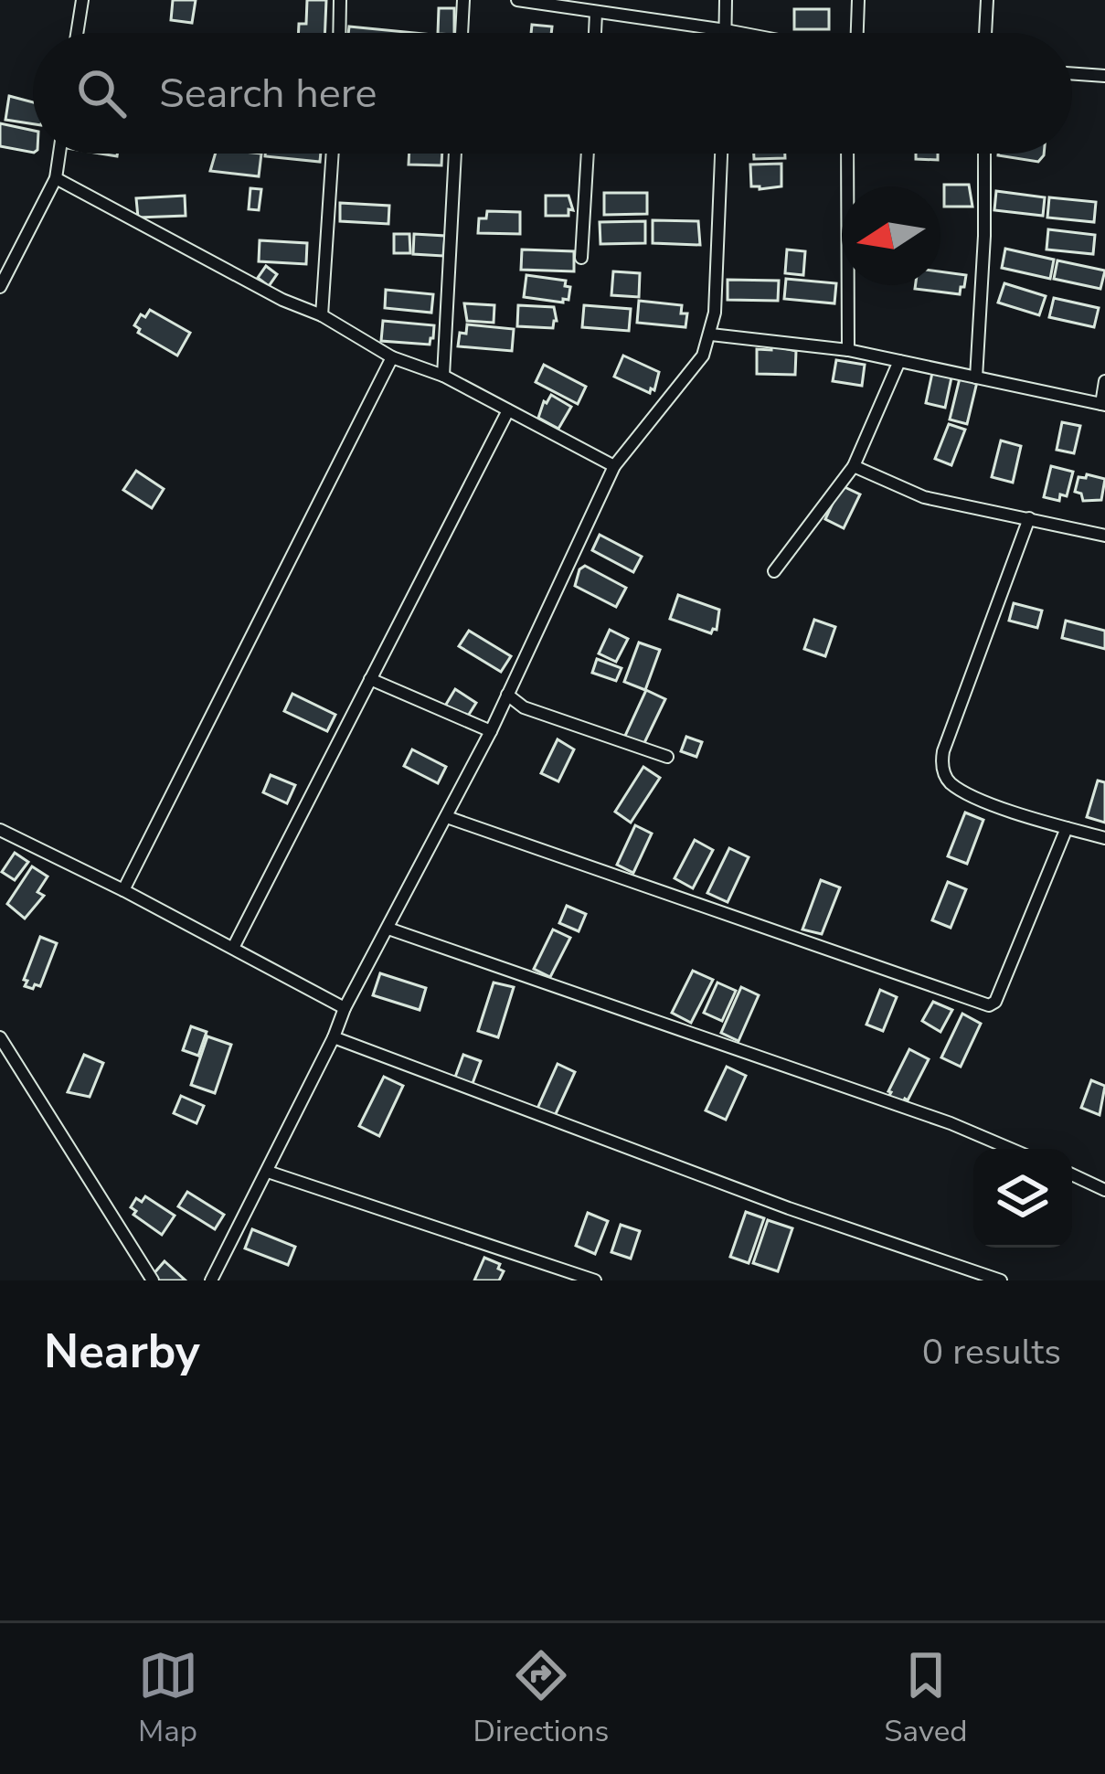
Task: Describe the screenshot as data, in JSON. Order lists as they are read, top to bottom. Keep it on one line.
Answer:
{"north":"left","page":{"search":"Search here","heading":["Nearby","0 results"],"nav":["Map","Directions","Saved"]}}
